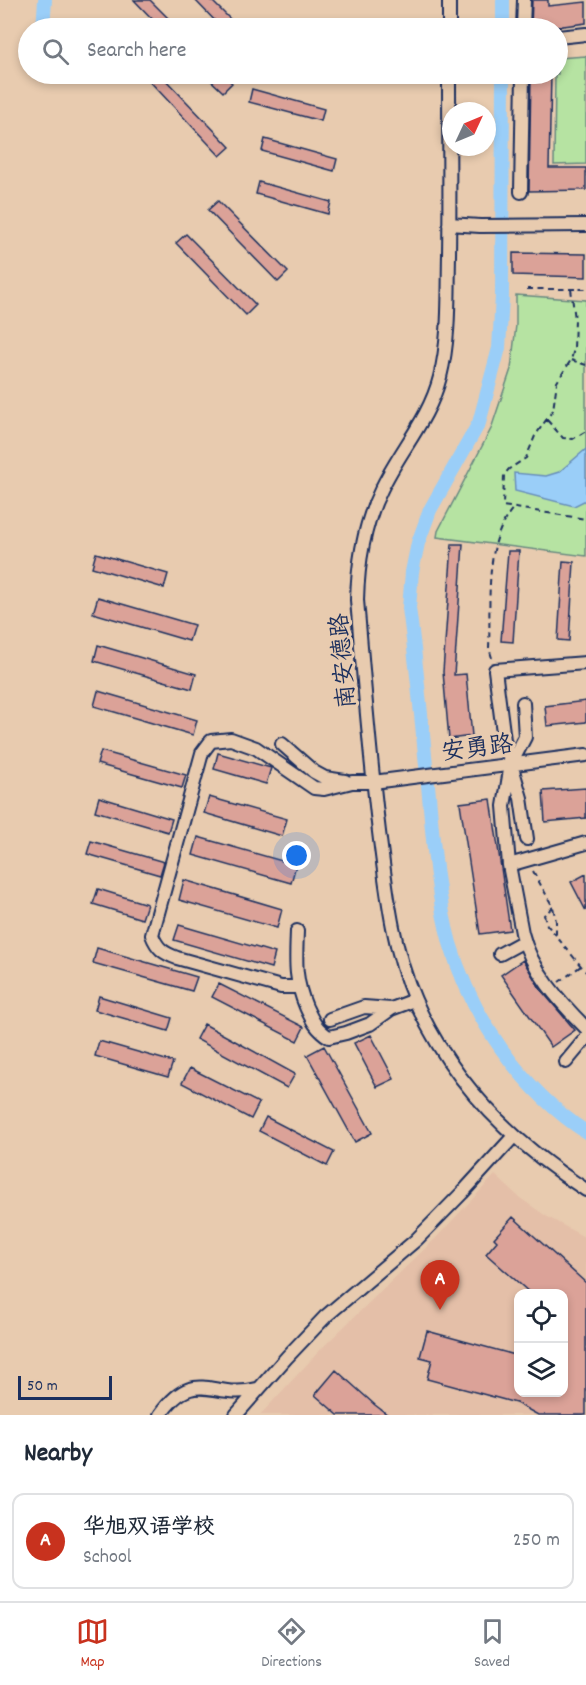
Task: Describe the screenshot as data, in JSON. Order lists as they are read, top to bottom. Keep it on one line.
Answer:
{"streets":{"street":["南安德路","安勇路"]},"crossings":[["南安德路","安勇路"]],"scale_bar":"50 m","north":"top right","page":{"search":"Search here","pins":"A","scale":"50 m","heading":"Nearby","list":[{"mark":"A","name":"华旭双语学校","note":"School","value":"250 m"}],"nav":["Map","Directions","Saved"]}}
